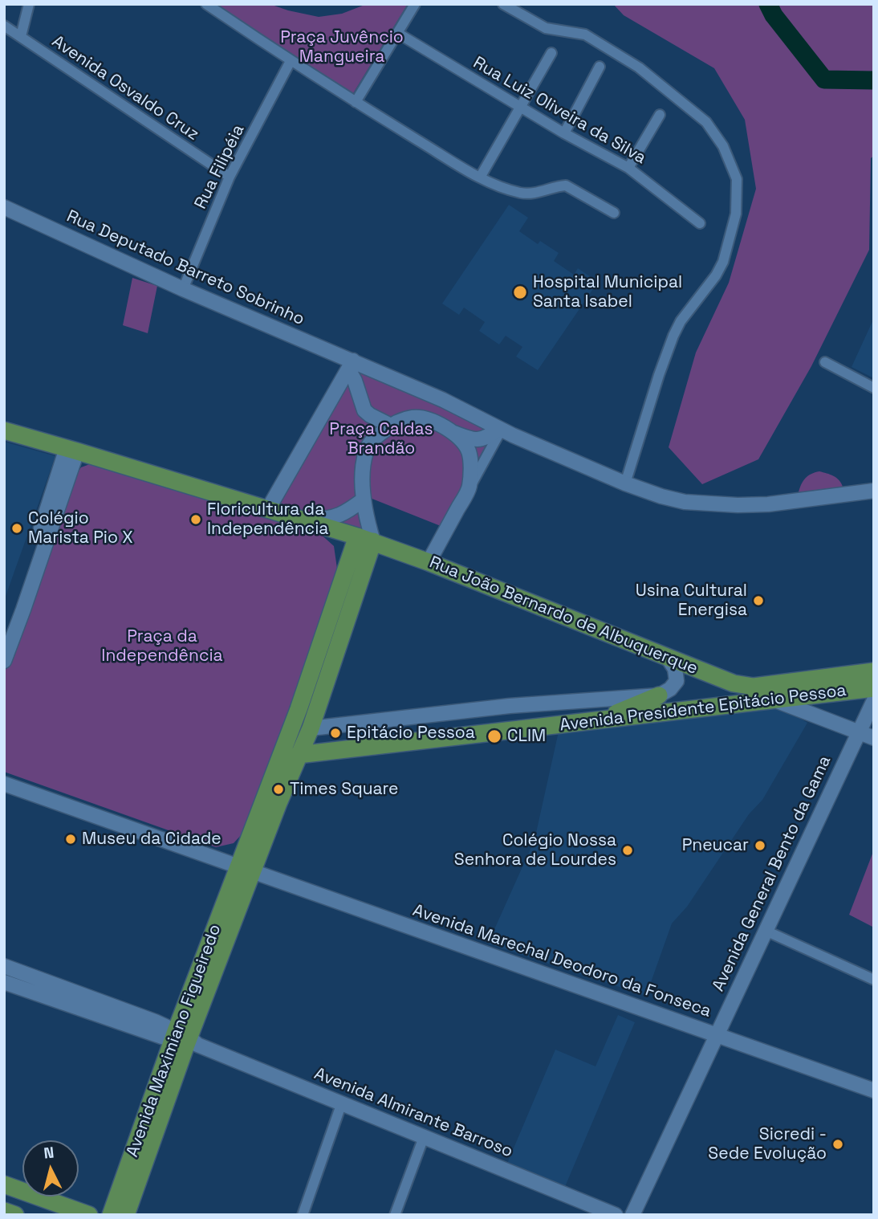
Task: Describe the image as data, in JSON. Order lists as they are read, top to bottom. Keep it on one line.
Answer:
{"streets":{"main road":["Rua João Bernardo de Albuquerque","Avenida Presidente Epitácio Pessoa","Avenida Maximiano Figueiredo"],"street":["Avenida Osvaldo Cruz","Rua Luiz Oliveira da Silva","Rua Filipéia","Rua Deputado Barreto Sobrinho","Avenida General Bento da Gama","Avenida Marechal Deodoro da Fonseca","Avenida Almirante Barroso"]},"crossings":[["Avenida Osvaldo Cruz","Rua Filipéia"],["Rua Filipéia","Rua Deputado Barreto Sobrinho"],["Rua João Bernardo de Albuquerque","Avenida Presidente Epitácio Pessoa"],["Avenida General Bento da Gama","Avenida Marechal Deodoro da Fonseca"],["Avenida Marechal Deodoro da Fonseca","Avenida Maximiano Figueiredo"],["Avenida Maximiano Figueiredo","Avenida Almirante Barroso"]],"parks":["Praça Juvêncio Mangueira","Praça Caldas Brandão","Praça da Independência"],"places":["Hospital Municipal Santa Isabel","Floricultura da Independência","Colégio Marista Pio X","Usina Cultural Energisa","Epitácio Pessoa","CLIM","Times Square","Museu da Cidade","Pneucar","Colégio Nossa Senhora de Lourdes","Sicredi - Sede Evolução"],"north":"top"}
